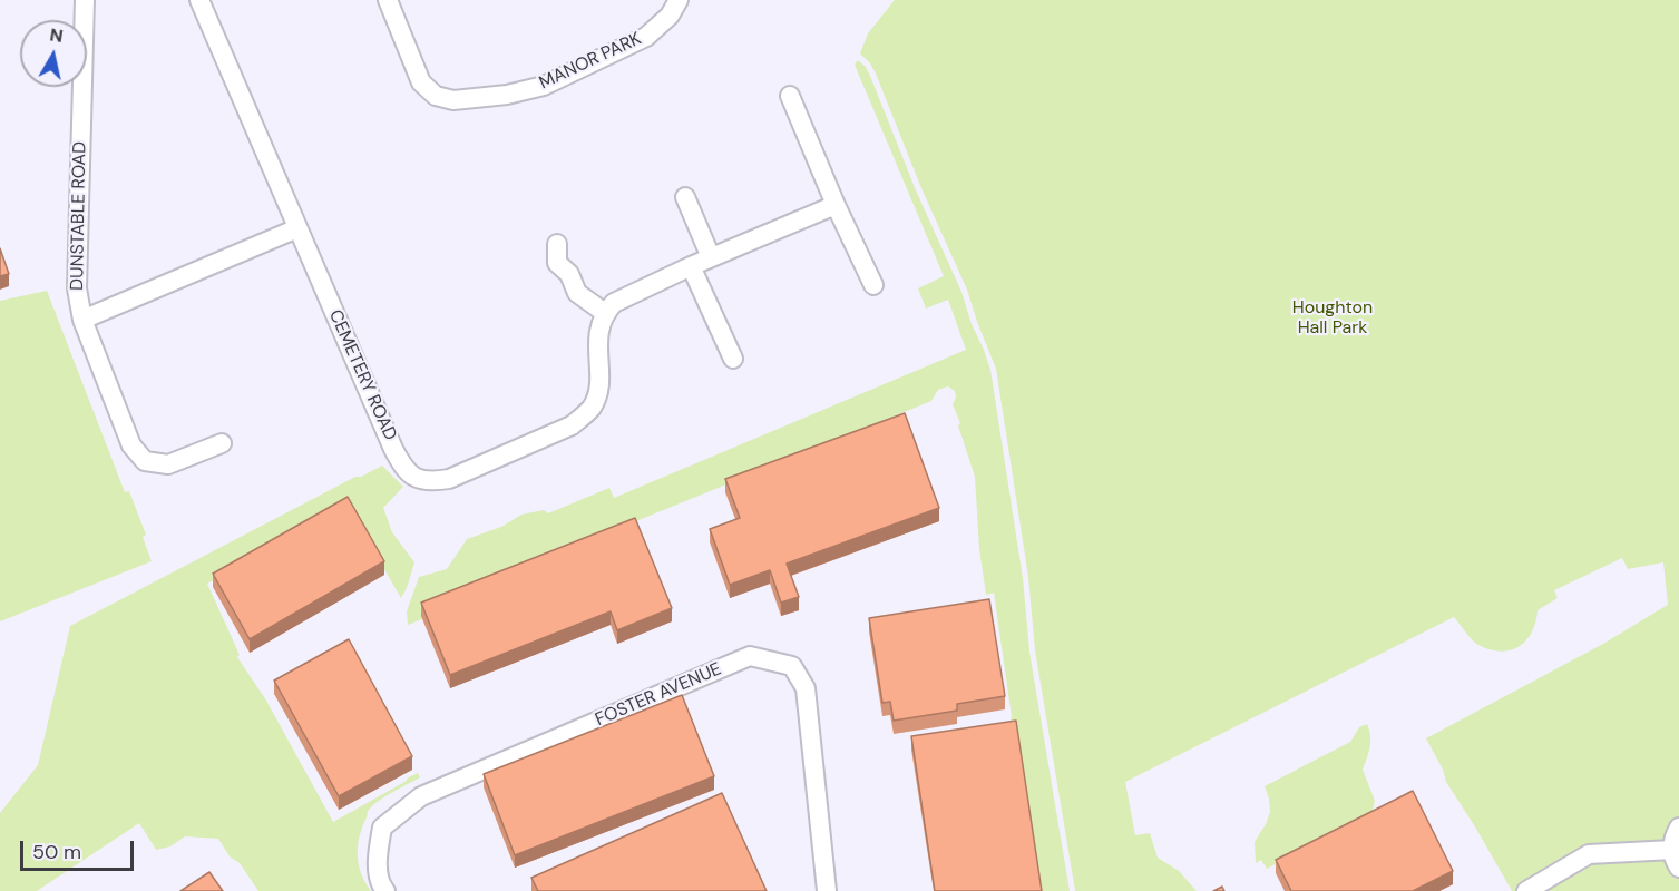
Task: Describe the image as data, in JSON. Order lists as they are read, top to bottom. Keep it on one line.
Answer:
{"streets":{"street":["MANOR PARK","DUNSTABLE ROAD","CEMETERY ROAD","FOSTER AVENUE"]},"crossings":[["DUNSTABLE ROAD","CEMETERY ROAD"]],"parks":["Houghton Hall Park"],"scale_bar":"50 m","north":"top"}
